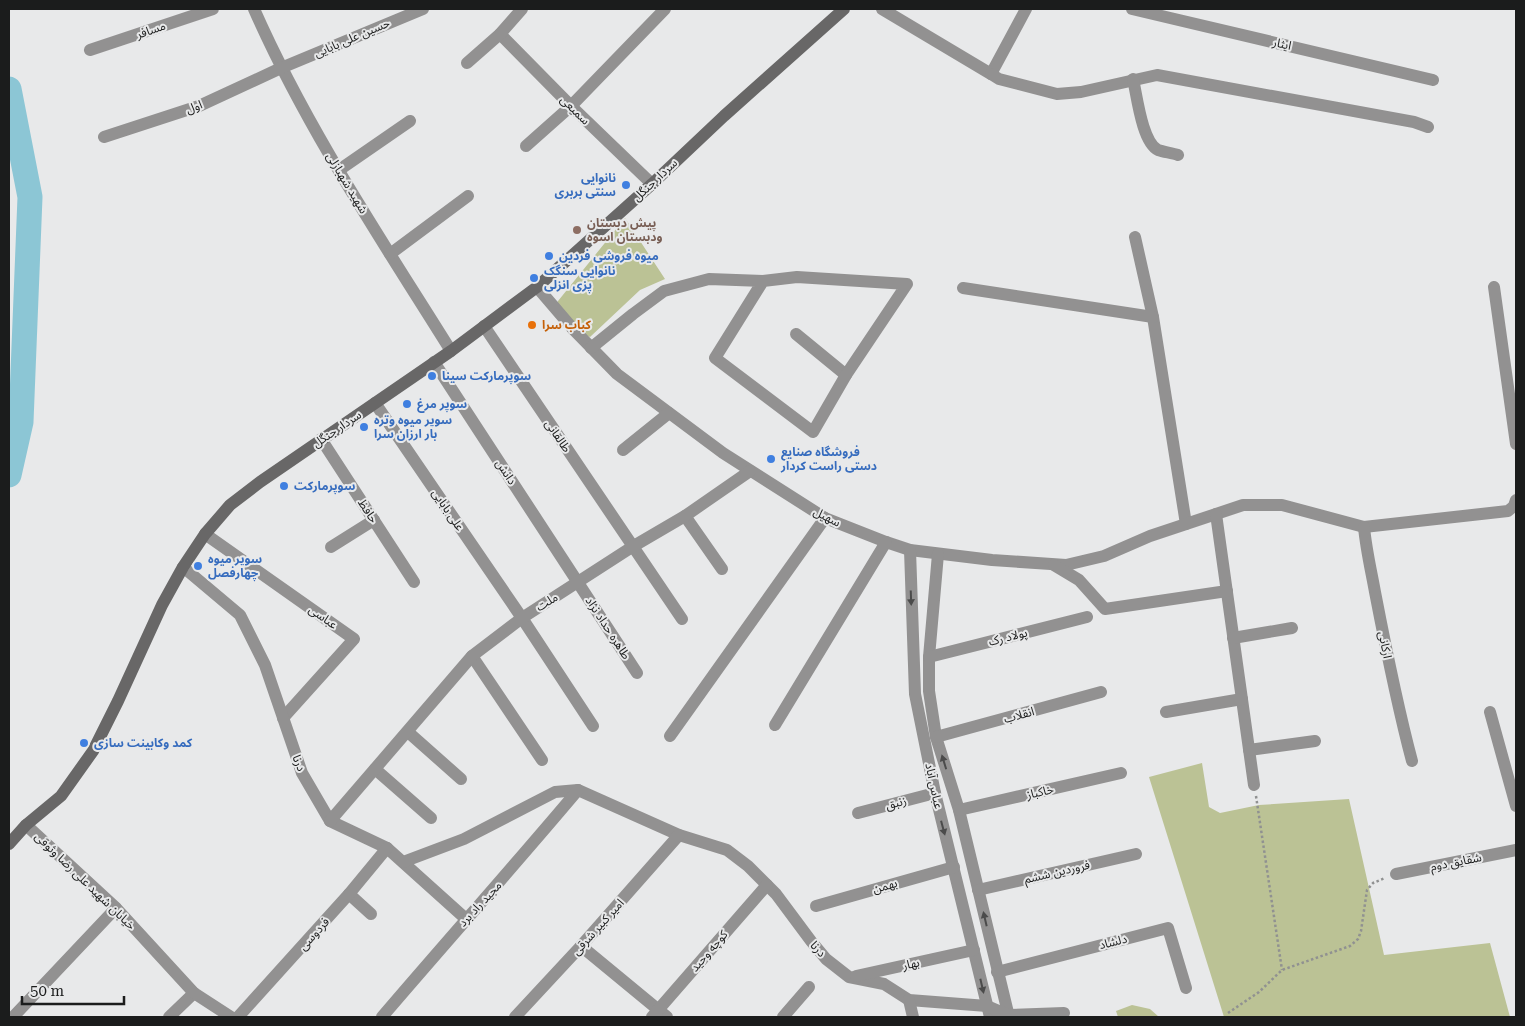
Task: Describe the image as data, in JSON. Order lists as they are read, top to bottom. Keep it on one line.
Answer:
{"streets":{"main road":["سردار جنگل"],"street":["مسافر","حسین علی بابایی","ایثار","اول","سمیعی","شهید شهبازلی","طالقانی","دانش","علی بابایی","حافظ","سهیل","ملت","عباسی","طاهره حداد نژاد","پولاد رک","ارکانی","انقلاب","درنا","عباس آباد","خاکباز","زنبق","شقایق دوم","فروردین ششم","خیابان شهید علی رضا وثوقی","بهمن","مجید راد برد","امیر کبیر شرقی","فردوسی","دلشاد","کوچه وحید","بهار"]},"crossings":[["حسین علی بابایی","اول"],["حسین علی بابایی","شهید شهبازلی"],["اول","شهید شهبازلی"],["سمیعی","سردار جنگل"],["سردار جنگل","شهید شهبازلی"],["سردار جنگل","طالقانی"],["سردار جنگل","دانش"],["سردار جنگل","علی بابایی"],["سردار جنگل","حافظ"],["سردار جنگل","سهیل"],["سردار جنگل","عباسی"],["سردار جنگل","درنا"],["سردار جنگل","خیابان شهید علی رضا وثوقی"],["طالقانی","ملت"],["دانش","ملت"],["دانش","طاهره حداد نژاد"],["علی بابایی","ملت"],["سهیل","ملت"],["سهیل","ارکانی"],["سهیل","عباس آباد"],["ملت","طاهره حداد نژاد"],["ملت","درنا"],["عباسی","درنا"],["پولاد رک","عباس آباد"],["انقلاب","عباس آباد"],["درنا","عباس آباد"],["درنا","مجید راد برد"],["درنا","امیر کبیر شرقی"],["درنا","کوچه وحید"],["درنا","بهار"],["عباس آباد","خاکباز"],["عباس آباد","زنبق"],["عباس آباد","فروردین ششم"],["عباس آباد","بهمن"],["عباس آباد","دلشاد"],["عباس آباد","بهار"]],"places":["نانوایی سنتی بربری","پیش دبستان ودبستان اسوه","میوه فروشی فردین","نانوایی سنگک پزی انزلی","کباب سرا","سوپرمارکت سینا","سوپر مرغ","سوپر میوه وتره بار ارزان سرا","فروشگاه صنایع دستی راست کردار","سوپرمارکت","سوپر میوه چهارفصل","کمد وکابینت سازی"],"scale_bar":"50 m"}
